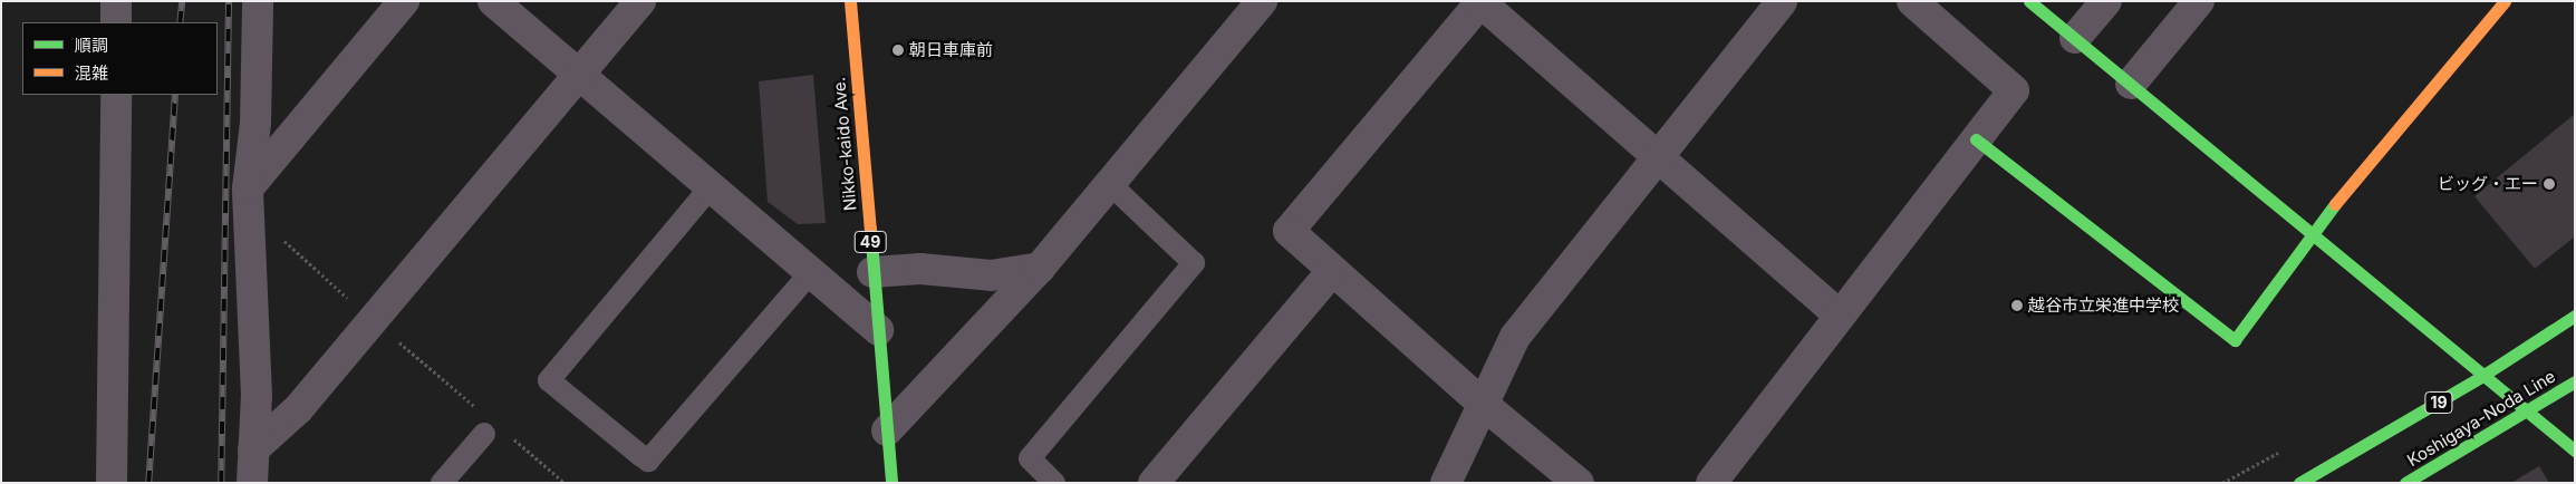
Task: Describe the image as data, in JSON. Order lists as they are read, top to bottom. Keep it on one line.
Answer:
{"streets":{"street":["Nikko-kaido Ave.","49","19","Koshigaya-Noda Line"]},"places":["朝日車庫前","ビッグ・エー","越谷市立栄進中学校"],"legend":["順調","混雑"]}
